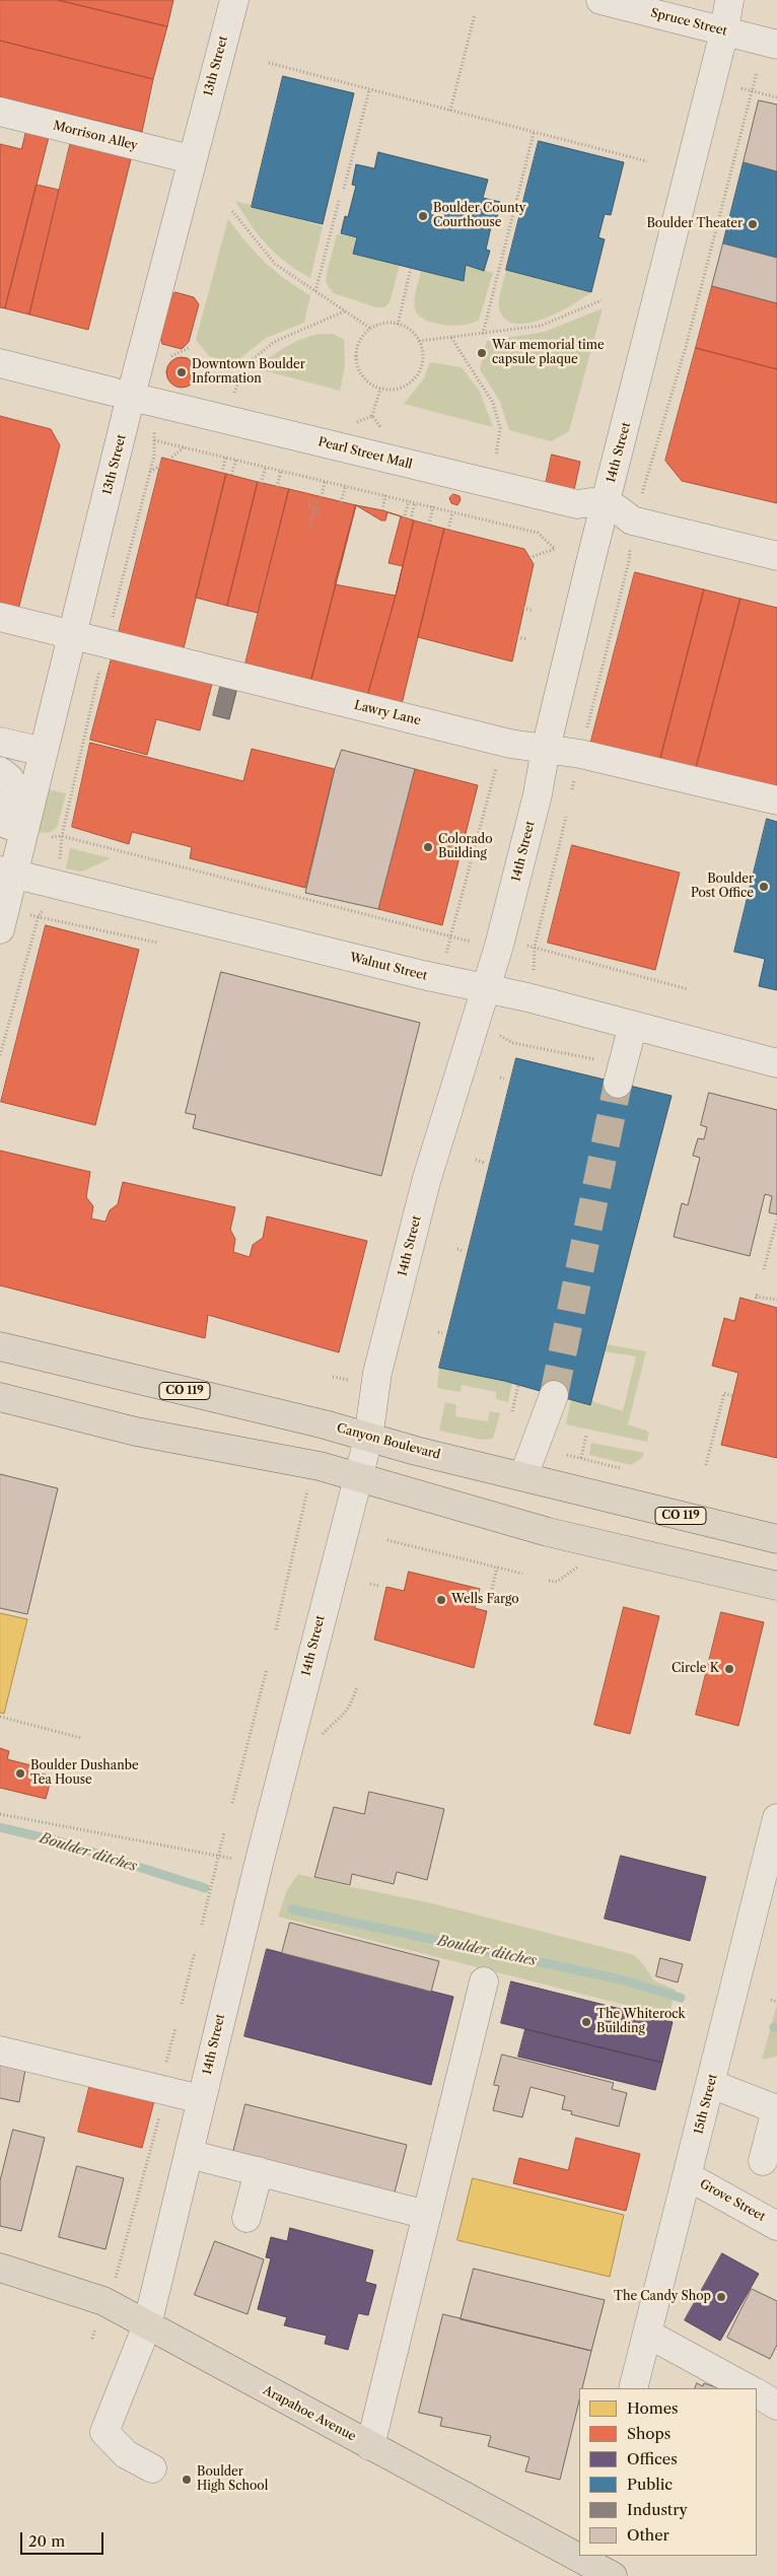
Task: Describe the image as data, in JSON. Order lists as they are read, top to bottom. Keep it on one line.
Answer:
{"streets":{"main road":["CO 119","Canyon Boulevard","Arapahoe Avenue"],"street":["Spruce Street","13th Street","Morrison Alley","14th Street","Pearl Street Mall","Lawry Lane","Walnut Street","15th Street","Grove Street"]},"crossings":[["Spruce Street","14th Street"],["13th Street","Morrison Alley"],["13th Street","Lawry Lane"],["13th Street","Walnut Street"],["14th Street","Lawry Lane"],["14th Street","Walnut Street"],["14th Street","Canyon Boulevard"],["14th Street","Arapahoe Avenue"],["15th Street","Grove Street"]],"water":["Boulder ditches"],"places":["Boulder County Courthouse","Boulder Theater","War memorial time capsule plaque","Downtown Boulder Information","Colorado Building","Boulder Post Office","Wells Fargo","Circle K","Boulder Dushanbe Tea House","The Whiterock Building","The Candy Shop","Boulder High School"],"legend":["Homes","Shops","Offices","Public","Industry","Other"],"scale_bar":"20 m"}
